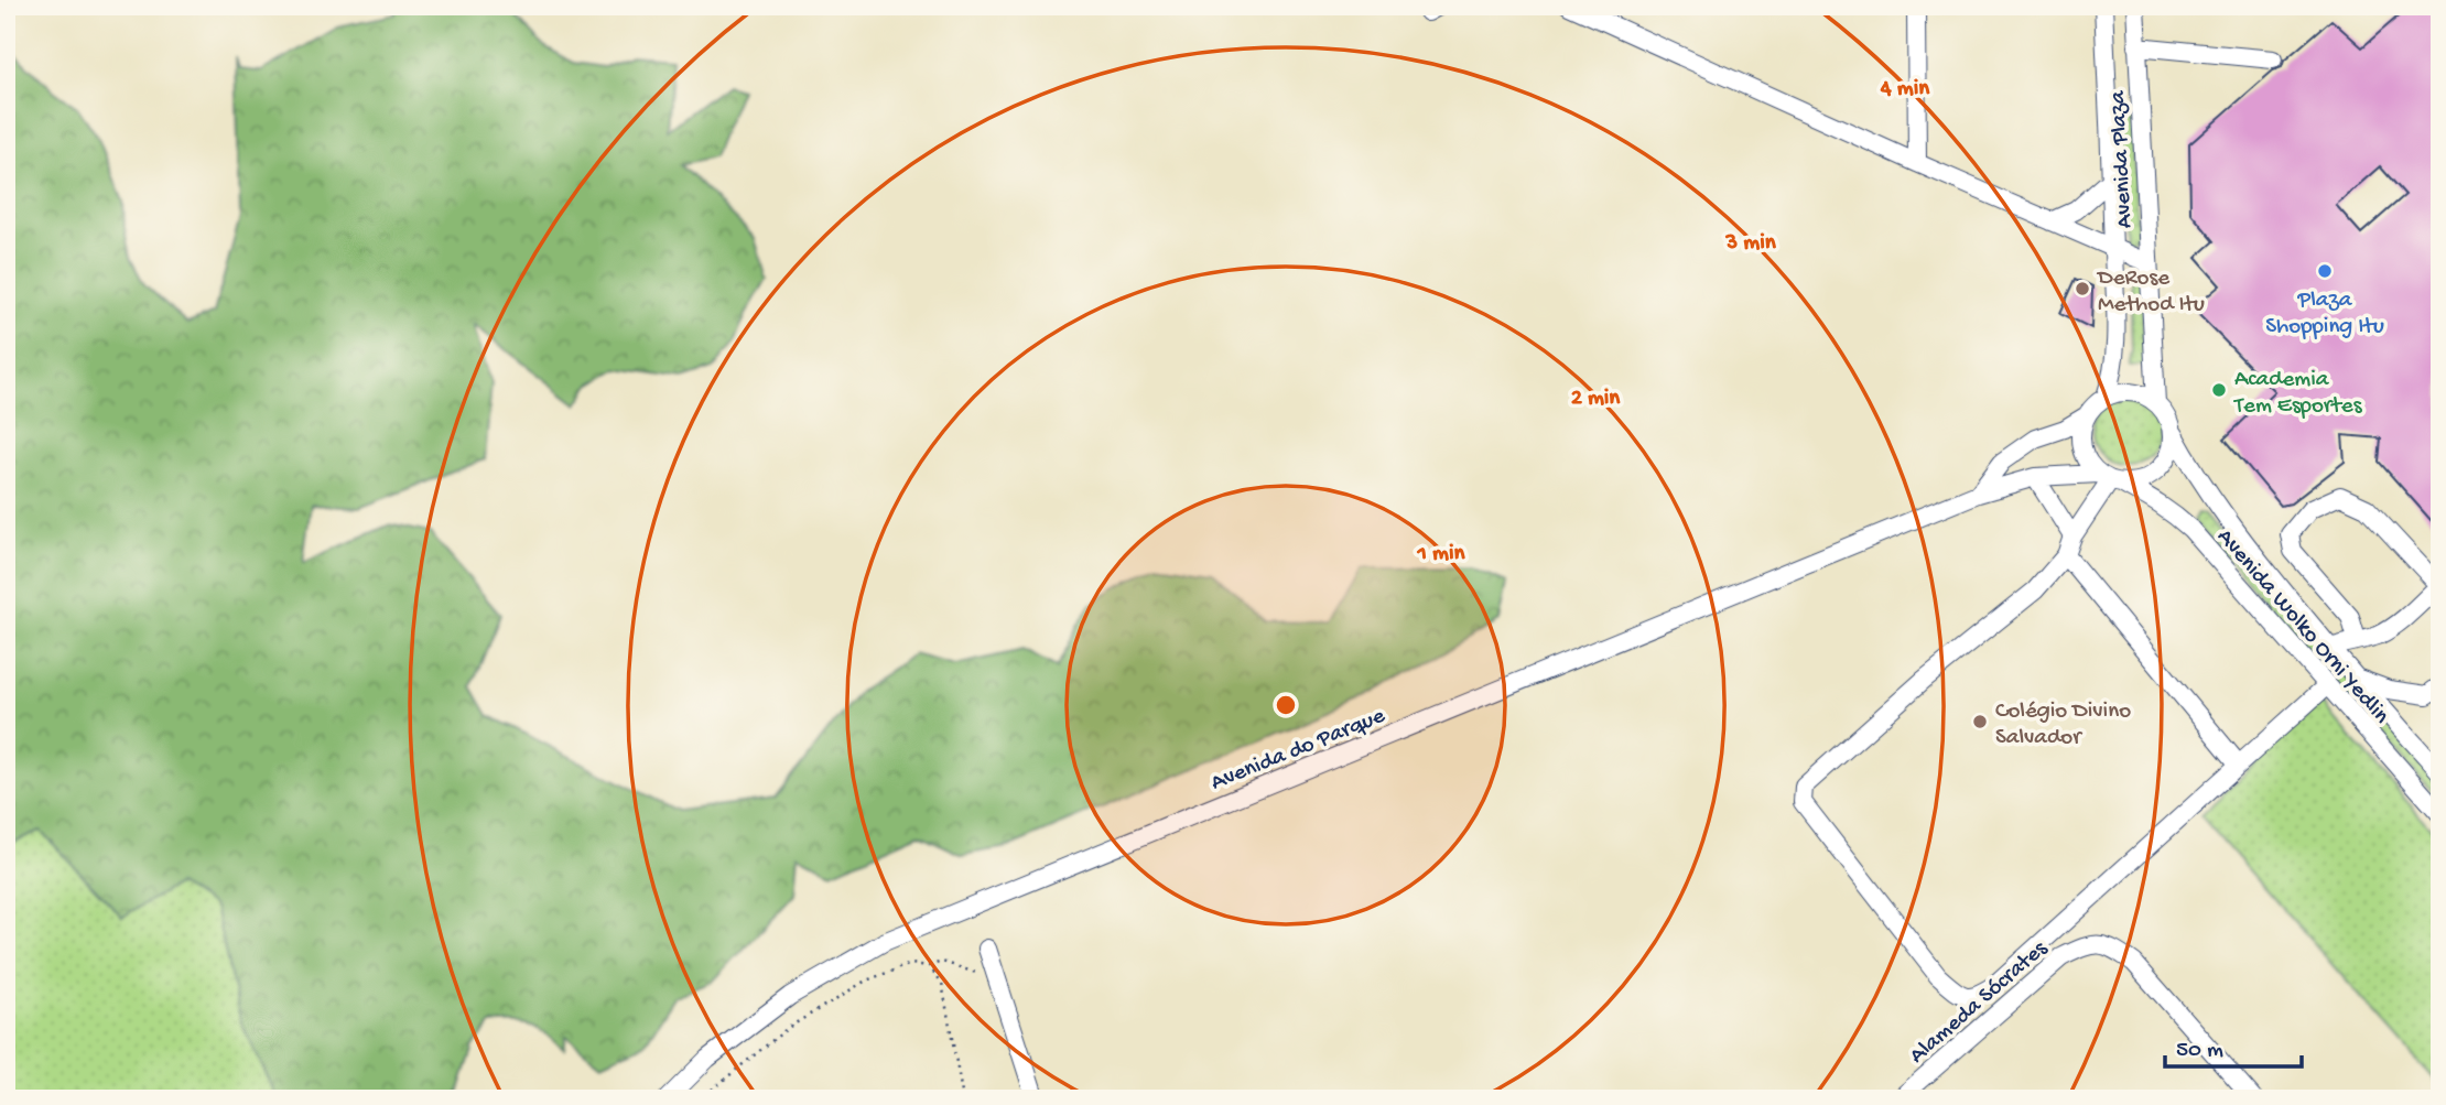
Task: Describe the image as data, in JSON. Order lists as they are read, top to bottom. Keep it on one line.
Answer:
{"streets":{"street":["Avenida Plaza","Avenida Wolko Orni Yedlin","Avenida do Parque","Alameda Sócrates"]},"crossings":[["Avenida Plaza","Avenida Wolko Orni Yedlin"],["Avenida Plaza","Avenida do Parque"],["Avenida Wolko Orni Yedlin","Avenida do Parque"]],"places":["Plaza Shopping Itu","DeRose Method Itu","Academia Tem Esportes","Colégio Divino Salvador"],"scale_bar":"50 m","rings":["4 min","3 min","2 min","1 min"]}
